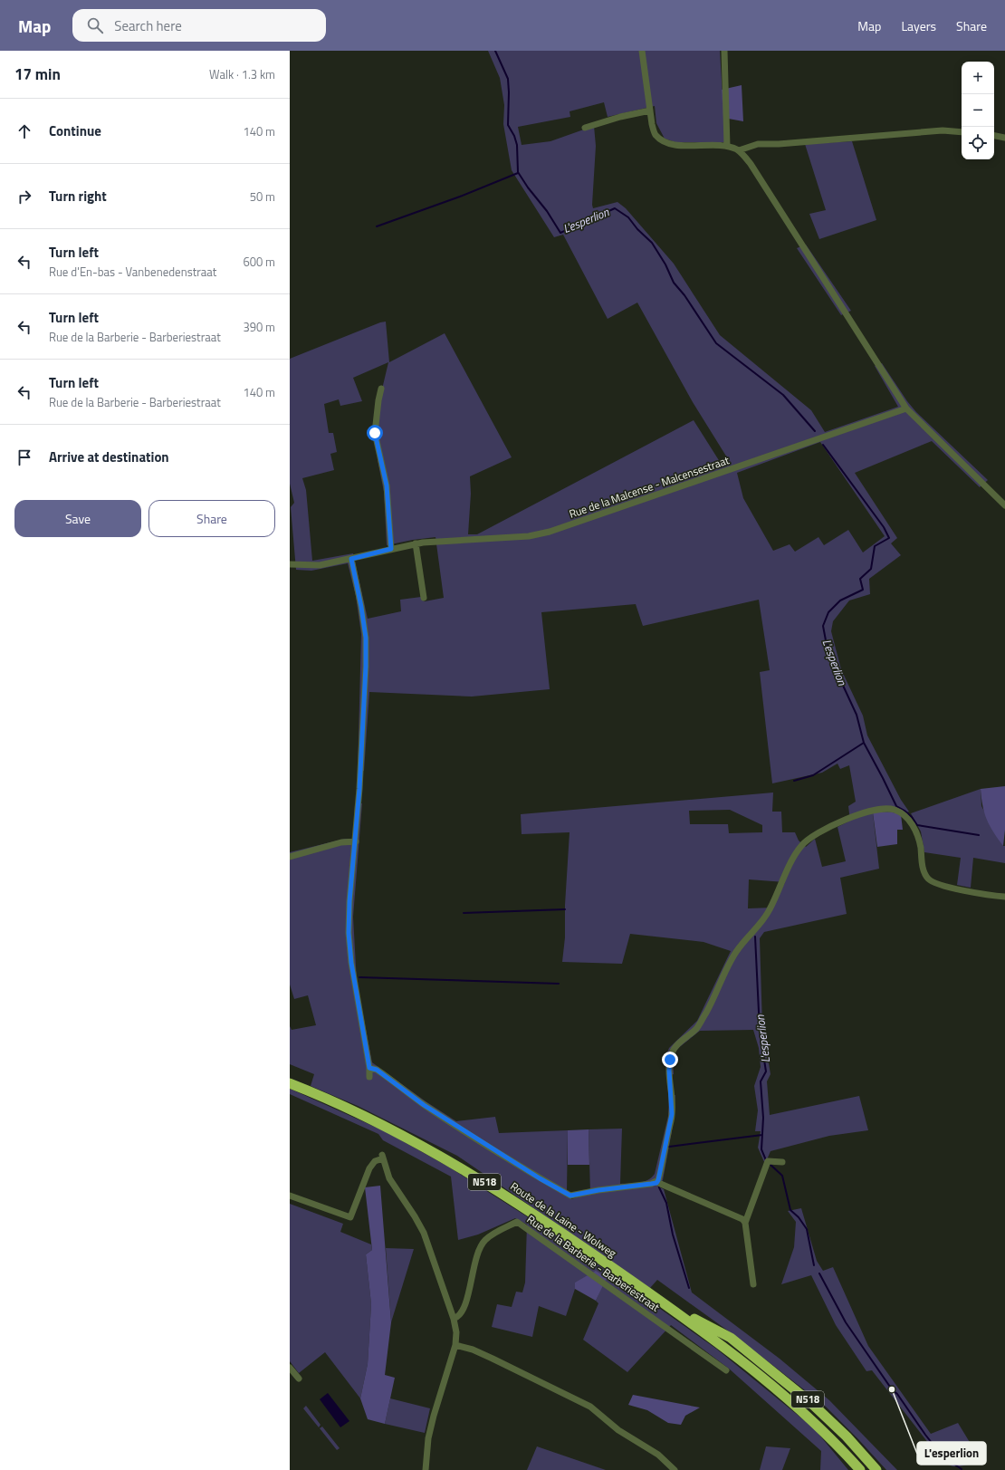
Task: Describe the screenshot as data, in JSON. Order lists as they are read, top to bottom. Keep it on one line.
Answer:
{"streets":{"highway":["N518","Route de la Laine - Wolweg"],"street":["Rue de la Malcense - Malcensestraat","Rue de la Barberie - Barberiestraat"]},"water":["L'esperlion"],"places":["L'esperlion"],"page":{"header":"Map","search":"Search here","nav":["Map","Layers","Share"],"heading":["17 min","Walk · 1.3 km"],"map_buttons":["+","−"],"list":[["Continue","140 m"],["Turn right","50 m"],["Turn left","Rue d'En-bas - Vanbenedenstraat","600 m"],["Turn left","Rue de la Barberie - Barberiestraat","390 m"],["Turn left","Rue de la Barberie - Barberiestraat","140 m"],"Arrive at destination"],"buttons":["Save","Share"]}}
